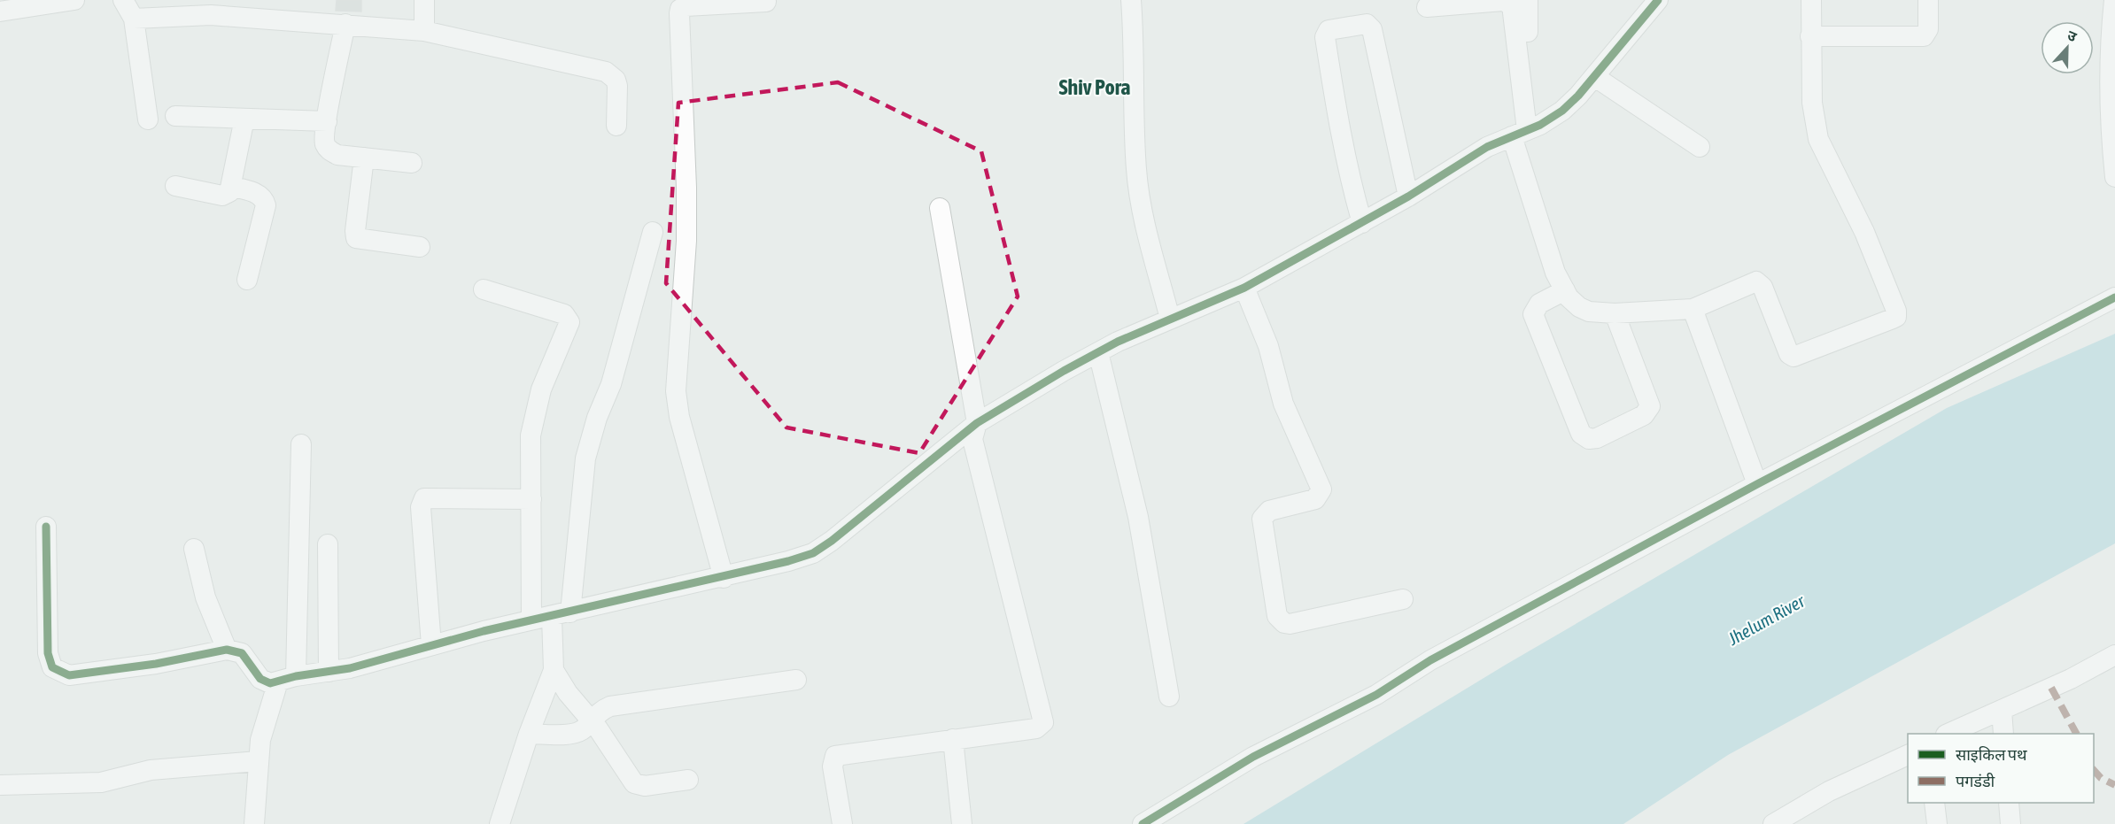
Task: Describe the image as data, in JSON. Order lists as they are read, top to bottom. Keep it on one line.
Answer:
{"districts":["Shiv Pora"],"water":["Jhelum River"],"legend":["साइकिल पथ","पगडंडी"],"north":"top"}
